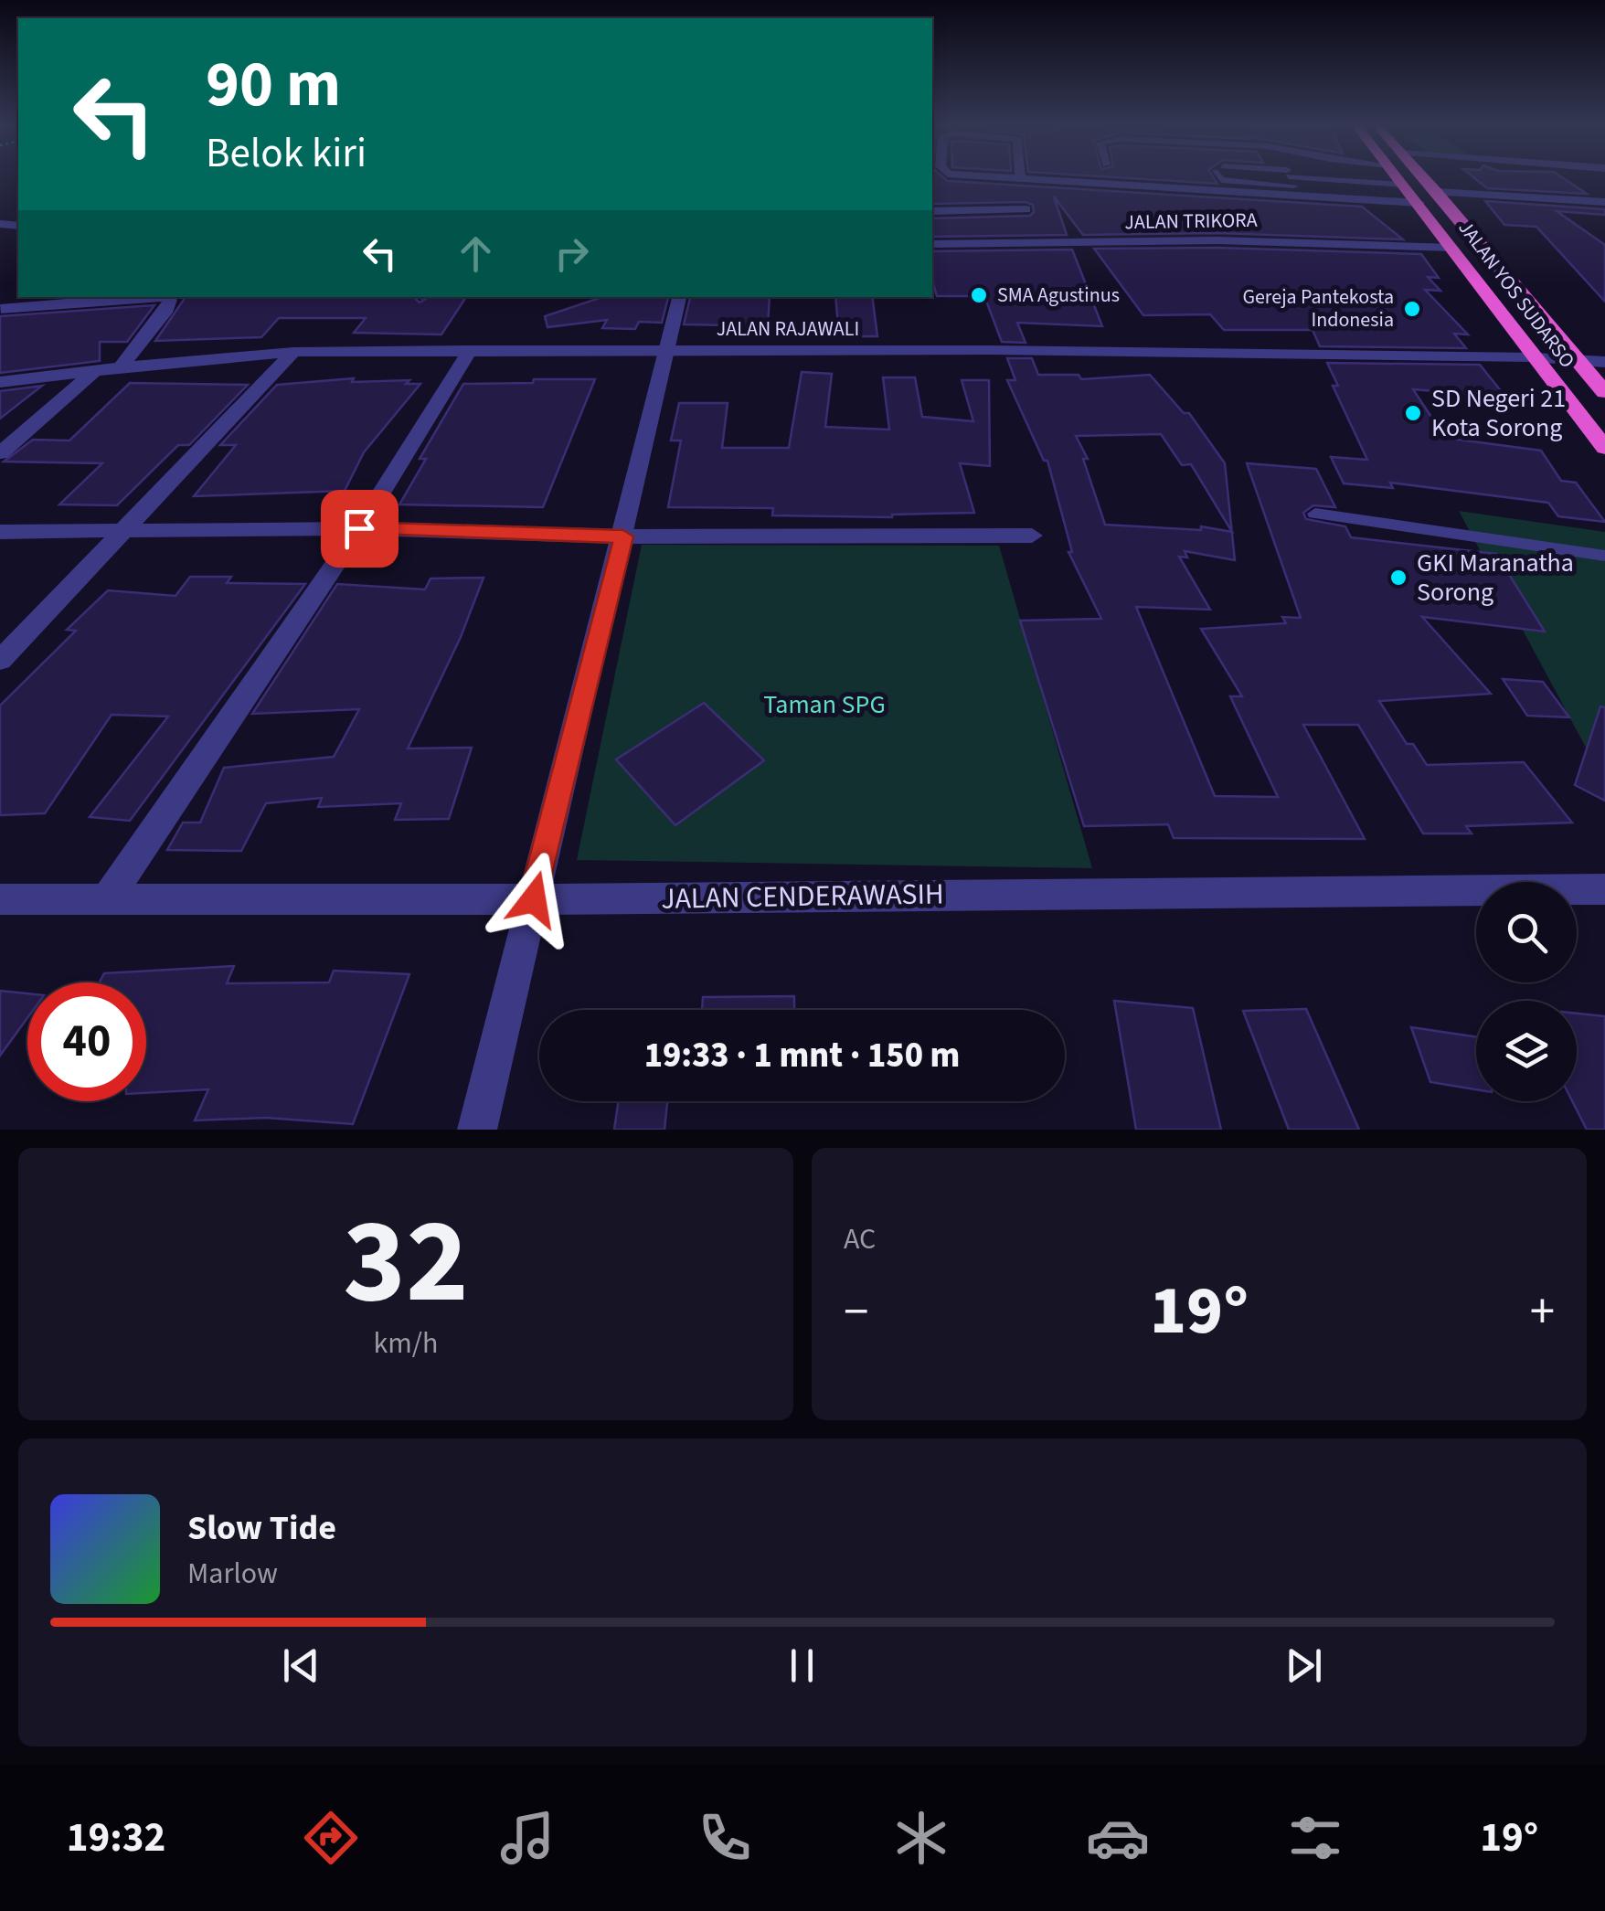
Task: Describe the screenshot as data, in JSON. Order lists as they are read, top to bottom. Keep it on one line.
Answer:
{"streets":{"highway":["JALAN YOS SUDARSO"],"street":["JALAN TRIKORA","JALAN RAJAWALI","JALAN CENDERAWASIH"]},"crossings":[["JALAN TRIKORA","JALAN YOS SUDARSO"],["JALAN YOS SUDARSO","JALAN RAJAWALI"]],"parks":["Taman SPG"],"places":["SMA Agustinus","Gereja Pantekosta Indonesia","SD Negeri 21 Kota Sorong","GKI Maranatha Sorong"],"page":{"turn":["90 m","Belok kiri"],"limit":"40","trip":"19:33 · 1 mnt · 150 m","tile":[["32","km/h"],"AC"],"heat":["−","19°","+"],"song":["Slow Tide","Marlow"],"tabs":["19:32","19°"]}}
